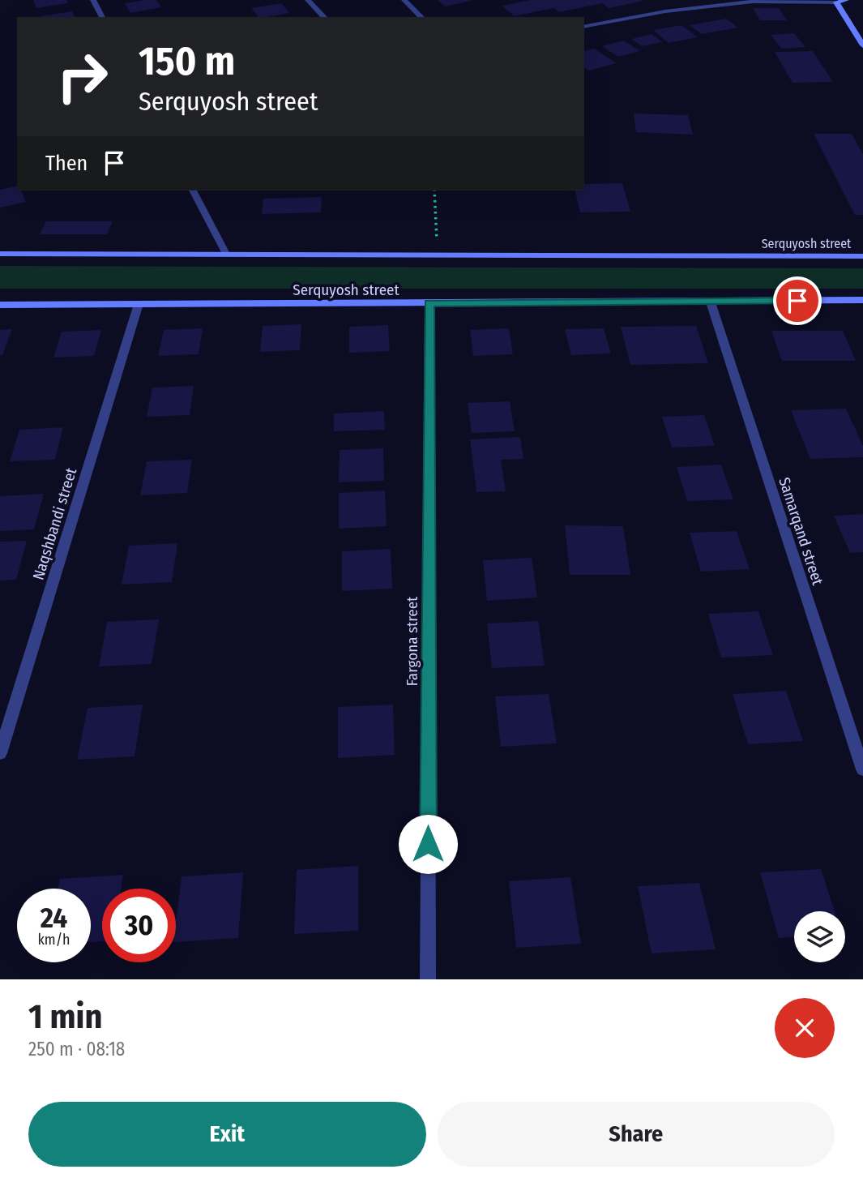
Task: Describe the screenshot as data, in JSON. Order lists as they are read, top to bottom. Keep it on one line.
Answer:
{"streets":{"street":["Serquyosh street","Naqshbandi street","Samarqand street","Fargona street"]},"crossings":[["Serquyosh street","Naqshbandi street"],["Serquyosh street","Samarqand street"],["Serquyosh street","Fargona street"]],"page":{"turn":["150 m","Serquyosh street"],"then":"Then","speed":"24 km/h","limit":"30","heading":["1 min","250 m · 08:18"],"buttons":["Exit","Share"]}}
